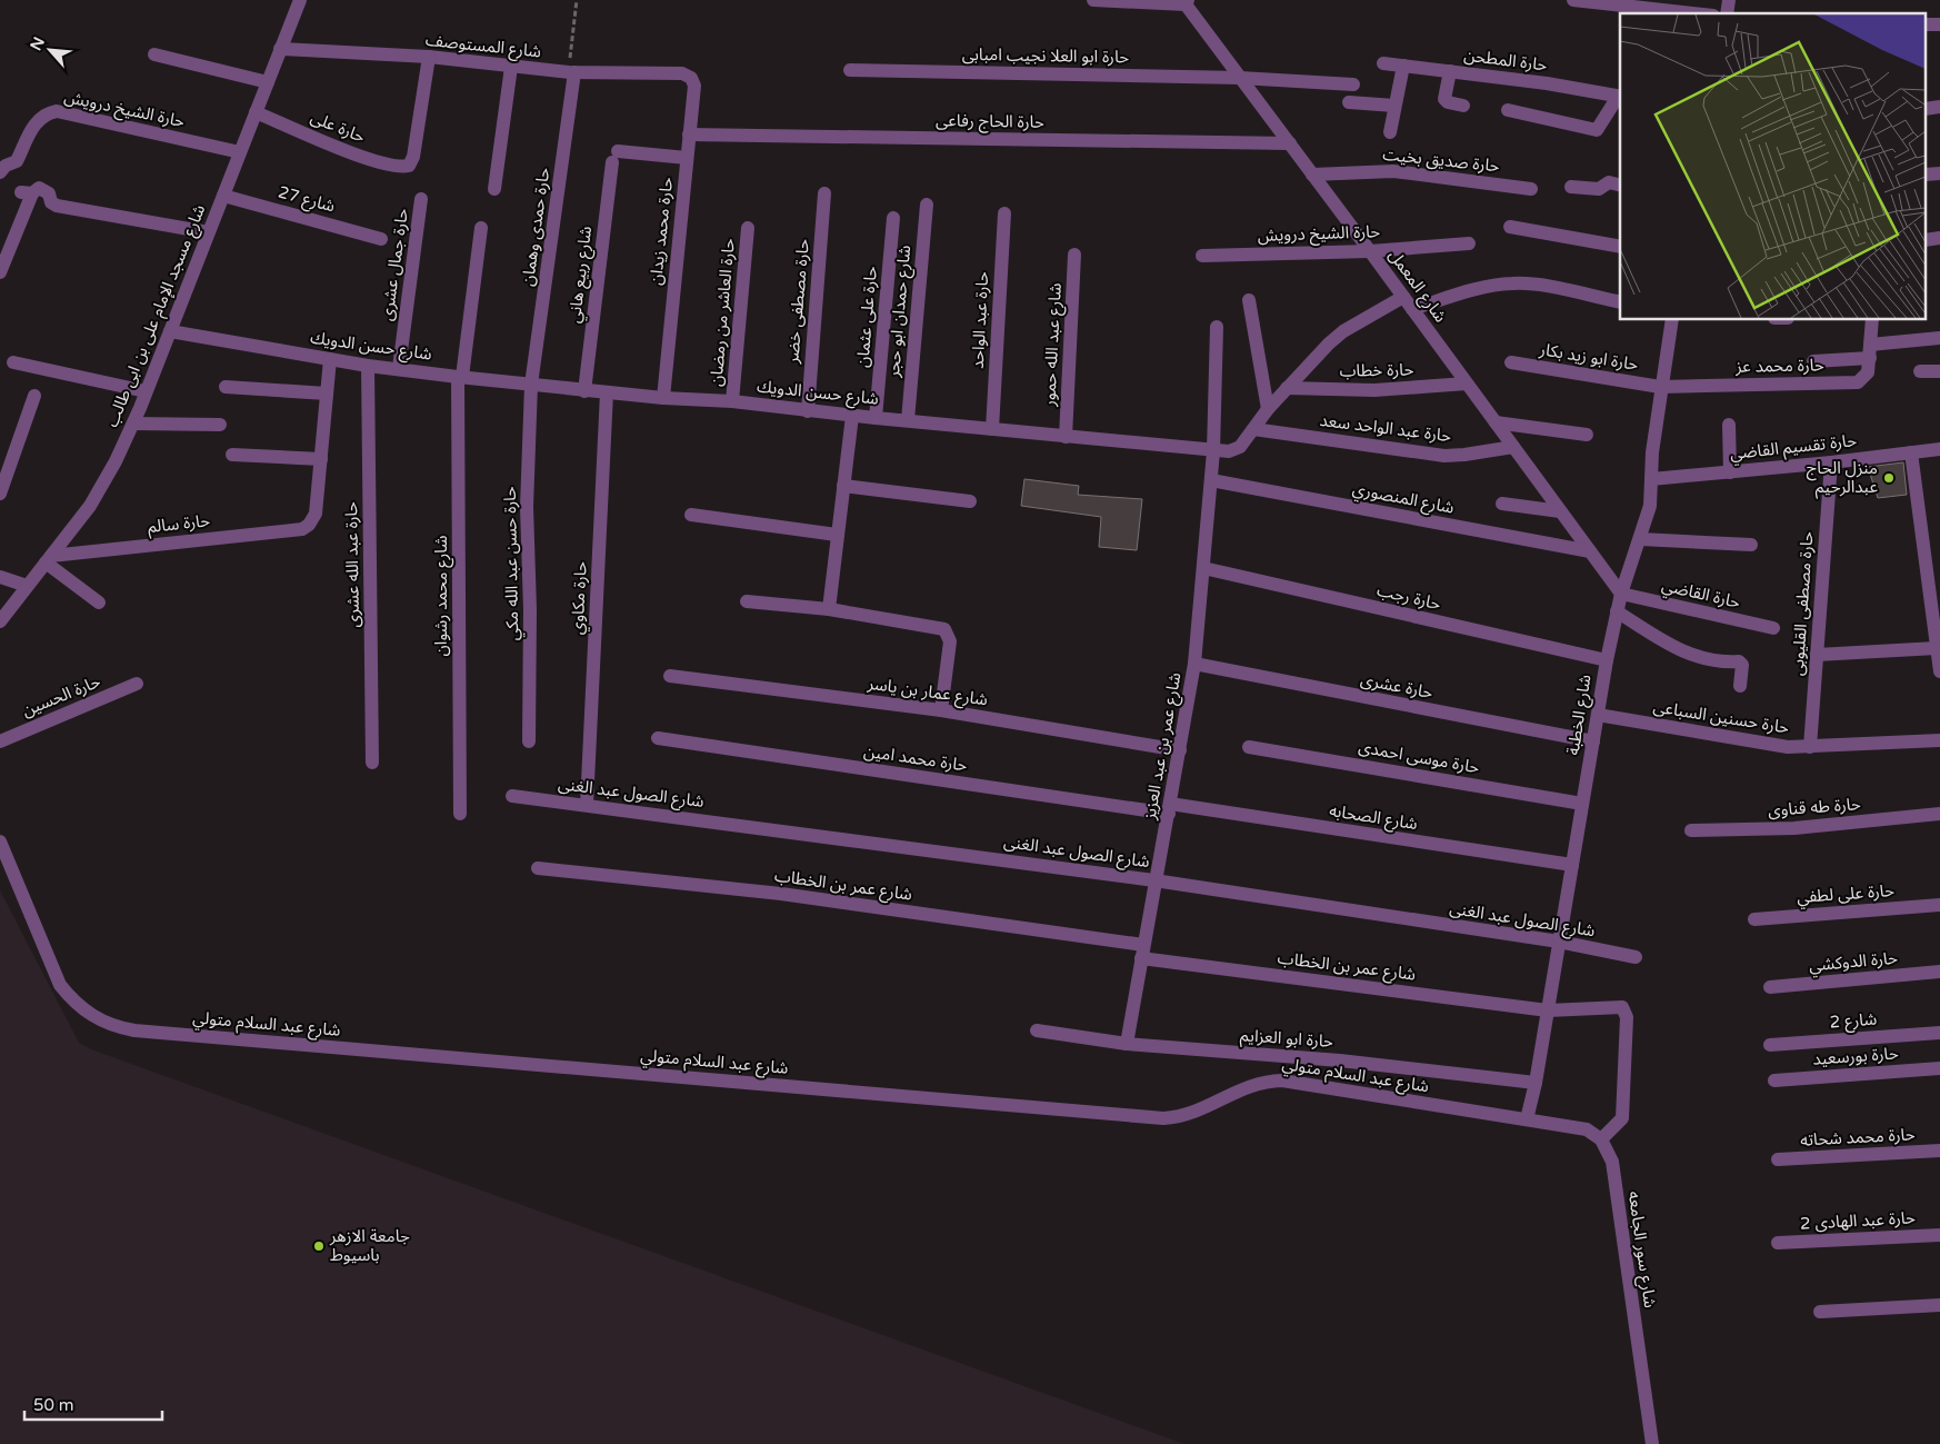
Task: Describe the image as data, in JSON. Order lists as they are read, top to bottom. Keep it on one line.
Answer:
{"streets":{"street":["شارع المستوصف","حارة ابو العلا نجيب امبابى","حارة المطحن","حارة الشيخ درويش","حارة الحاج رفاعى","حارة على","حارة صديق بخيت","شارع 27","حارة حمدى وهمان","حارة محمد زيدان","حارة جمال عشرى","شارع ربيع هاني","شارع المعمل","حارة مصطفى خضر","شارع حمدان ابو حجر","حارة العاشر من رمضان","شارع مسجد الإمام على بن ابى طالب","حارة على عثمان","حارة عبد الواحد","شارع عبد الله حمور","شارع حسن الدويك","حارة ابو زيد بكار","حارة محمد عز","حارة خطاب","حارة عبد الواحد سعد","حارة تقسيم القاضي","شارع المنصوري","حارة سالم","حارة حسن عبد الله مكي","حارة عبد الله عشرى","حارة القاضي","شارع محمد رشوان","حارة رجب","حارة مكاوي","حارة مصطفى القليوبى","حارة عشرى","شارع عمار بن ياسر","حارة الحسين","شارع الخطبة","حارة حسنين السباعى","شارع عمر بن عبد العزيز","حارة موسى احمدى","حارة محمد امين","شارع الصول عبد الغنى","حارة طه قناوى","شارع الصحابه","شارع عمر بن الخطاب","حارة على لطفي","حارة الدوكشي","شارع 2","شارع عبد السلام متولي","حارة ابو العزايم","حارة بورسعيد","حارة محمد شحاته","حارة عبد الهادى 2","شارع سور الجامعه"]},"crossings":[["شارع المستوصف","حارة على"],["شارع المستوصف","حارة حمدى وهمان"],["شارع المستوصف","حارة محمد زيدان"],["شارع المستوصف","شارع مسجد الإمام على بن ابى طالب"],["حارة ابو العلا نجيب امبابى","شارع المعمل"],["حارة الشيخ درويش","شارع المعمل"],["حارة الشيخ درويش","شارع مسجد الإمام على بن ابى طالب"],["حارة الحاج رفاعى","حارة محمد زيدان"],["حارة الحاج رفاعى","شارع المعمل"],["حارة على","شارع مسجد الإمام على بن ابى طالب"],["حارة صديق بخيت","شارع المعمل"],["شارع 27","شارع مسجد الإمام على بن ابى طالب"],["حارة حمدى وهمان","شارع حسن الدويك"],["حارة حمدى وهمان","حارة حسن عبد الله مكي"],["حارة محمد زيدان","شارع ربيع هاني"],["حارة محمد زيدان","شارع حسن الدويك"],["حارة جمال عشرى","شارع حسن الدويك"],["شارع ربيع هاني","شارع حسن الدويك"],["شارع المعمل","شارع حسن الدويك"],["شارع المعمل","حارة خطاب"],["شارع المعمل","حارة عبد الواحد سعد"],["شارع المعمل","شارع المنصوري"],["شارع المعمل","حارة القاضي"],["شارع المعمل","شارع الخطبة"],["حارة مصطفى خضر","شارع حسن الدويك"],["شارع حمدان ابو حجر","شارع حسن الدويك"],["حارة العاشر من رمضان","شارع حسن الدويك"],["شارع مسجد الإمام على بن ابى طالب","شارع حسن الدويك"],["شارع مسجد الإمام على بن ابى طالب","حارة سالم"],["حارة على عثمان","شارع حسن الدويك"],["حارة عبد الواحد","شارع حسن الدويك"],["شارع عبد الله حمور","شارع حسن الدويك"],["شارع حسن الدويك","حارة خطاب"],["شارع حسن الدويك","حارة عبد الواحد سعد"],["شارع حسن الدويك","حارة حسن عبد الله مكي"],["شارع حسن الدويك","حارة عبد الله عشرى"],["شارع حسن الدويك","شارع محمد رشوان"],["شارع حسن الدويك","حارة مكاوي"],["شارع حسن الدويك","شارع عمر بن عبد العزيز"],["حارة ابو زيد بكار","حارة محمد عز"],["حارة ابو زيد بكار","شارع الخطبة"],["حارة محمد عز","شارع الخطبة"],["حارة تقسيم القاضي","حارة مصطفى القليوبى"],["حارة تقسيم القاضي","شارع الخطبة"],["شارع المنصوري","شارع عمر بن عبد العزيز"],["حارة القاضي","شارع الخطبة"],["حارة رجب","شارع الخطبة"],["حارة رجب","شارع عمر بن عبد العزيز"],["حارة مكاوي","شارع الصول عبد الغنى"],["حارة مصطفى القليوبى","حارة حسنين السباعى"],["حارة عشرى","شارع الخطبة"],["حارة عشرى","شارع عمر بن عبد العزيز"],["شارع عمار بن ياسر","شارع عمر بن عبد العزيز"],["شارع الخطبة","حارة حسنين السباعى"],["شارع الخطبة","حارة موسى احمدى"],["شارع الخطبة","شارع الصول عبد الغنى"],["شارع الخطبة","شارع الصحابه"],["شارع الخطبة","شارع عمر بن الخطاب"],["شارع الخطبة","شارع عبد السلام متولي"],["شارع الخطبة","حارة ابو العزايم"],["شارع عمر بن عبد العزيز","حارة محمد امين"],["شارع عمر بن عبد العزيز","شارع الصول عبد الغنى"],["شارع عمر بن عبد العزيز","شارع الصحابه"],["شارع عمر بن عبد العزيز","شارع عمر بن الخطاب"],["شارع عمر بن عبد العزيز","حارة ابو العزايم"],["حارة محمد امين","شارع الصحابه"],["شارع عمر بن الخطاب","شارع سور الجامعه"]],"places":["منزل الحاج عبدالرحيم","جامعة الازهر باسيوط"],"scale_bar":"50 m","north":"top left"}
